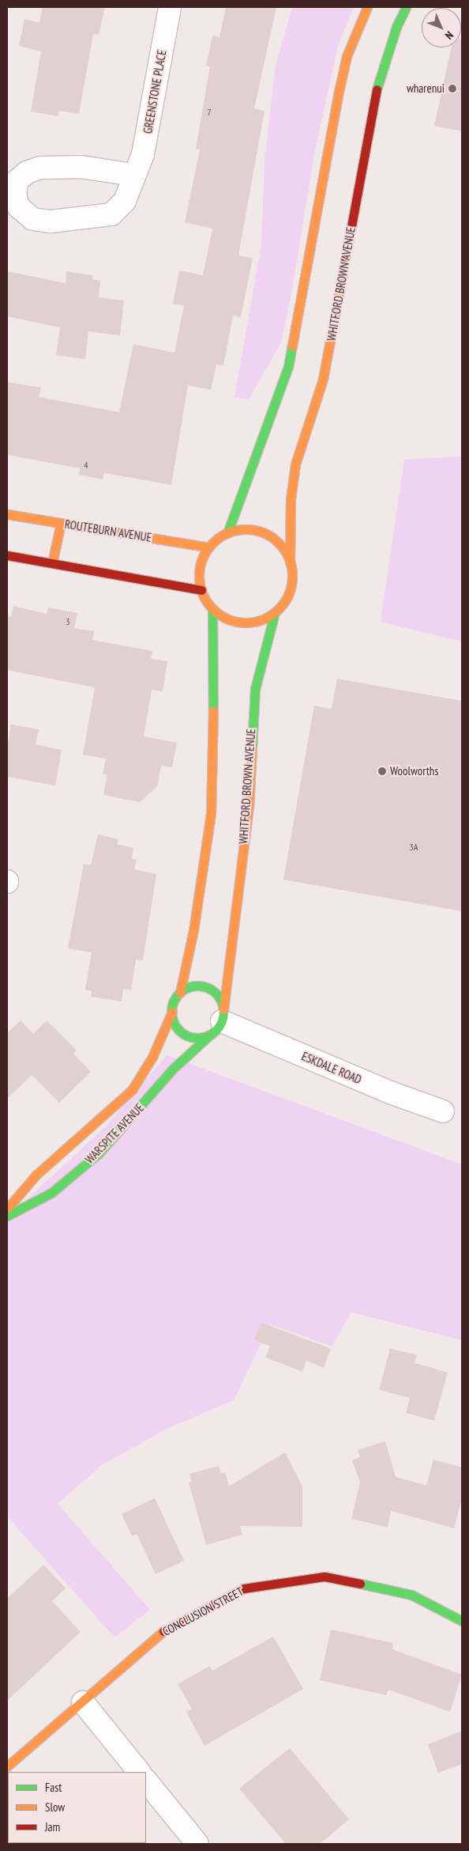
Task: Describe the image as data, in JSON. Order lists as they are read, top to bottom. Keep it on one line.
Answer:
{"streets":{"main road":["WHITFORD BROWN AVENUE","ROUTEBURN AVENUE","WARSPITE AVENUE","CONCLUSION STREET"],"street":["GREENSTONE PLACE","ESKDALE ROAD"]},"crossings":[["WHITFORD BROWN AVENUE","ROUTEBURN AVENUE"],["WHITFORD BROWN AVENUE","ESKDALE ROAD"],["WHITFORD BROWN AVENUE","WARSPITE AVENUE"],["ESKDALE ROAD","WARSPITE AVENUE"]],"places":["wharenui","Woolworths"],"house_numbers":["7","4","3","3A"],"legend":["Fast","Slow","Jam"],"north":"bottom right"}
